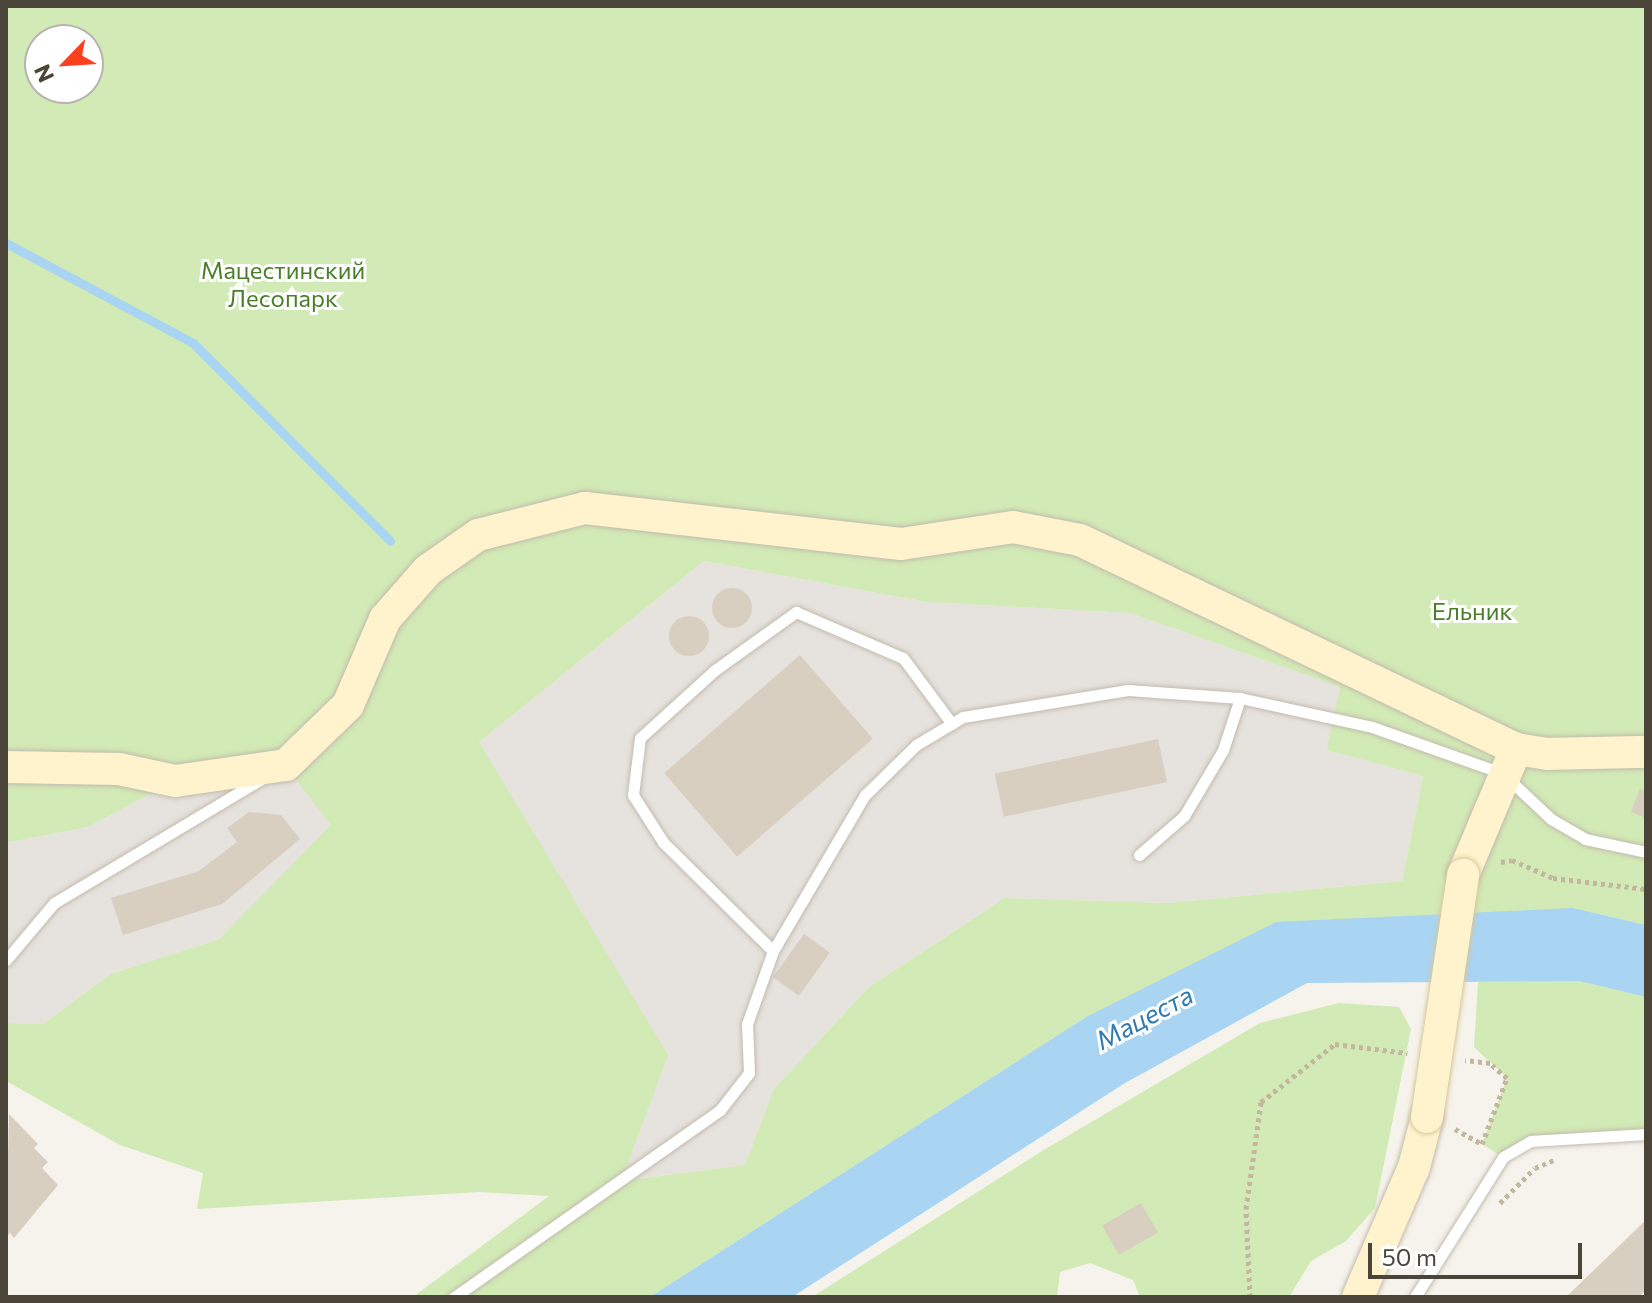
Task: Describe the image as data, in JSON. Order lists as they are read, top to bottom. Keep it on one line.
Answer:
{"water":["Мацеста"],"parks":["Мацестинский Лесопарк","Ельник"],"scale_bar":"50 m","north":"bottom left"}
